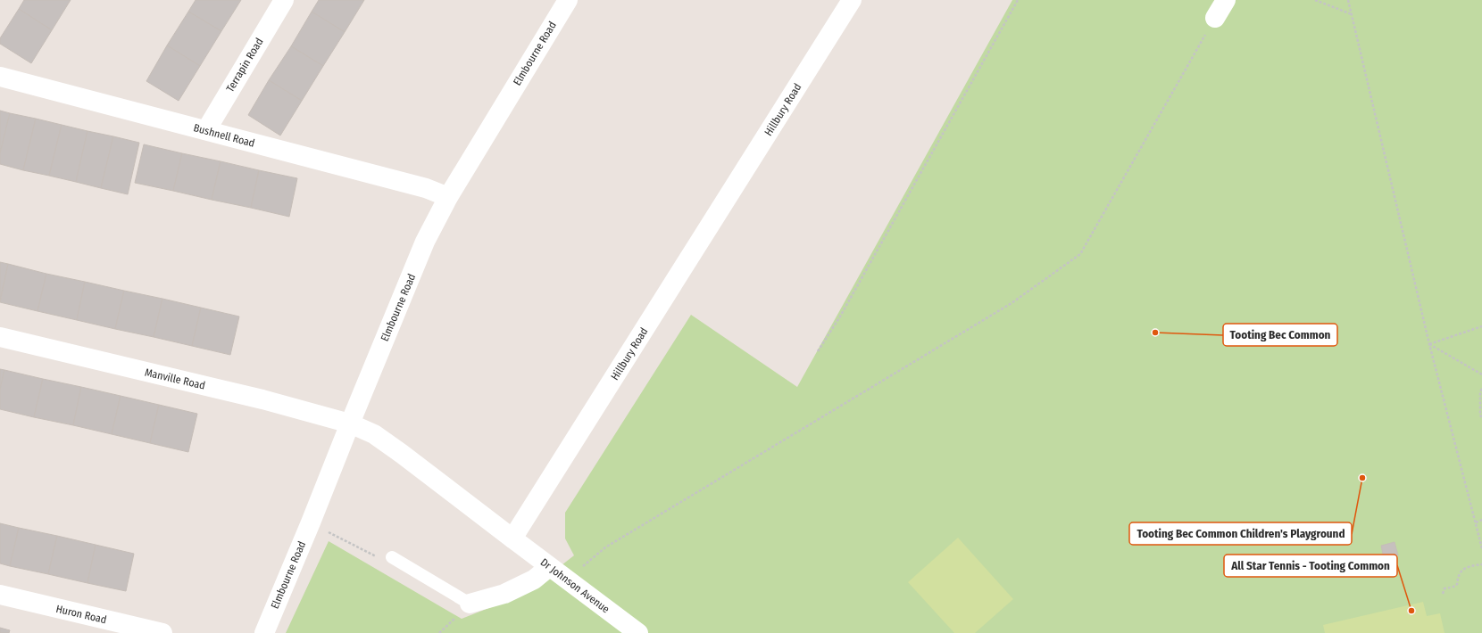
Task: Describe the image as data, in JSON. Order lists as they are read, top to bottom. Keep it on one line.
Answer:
{"streets":{"street":["Elmbourne Road","Terrapin Road","Hillbury Road","Bushnell Road","Manville Road","Dr Johnson Avenue","Huron Road"]},"crossings":[["Elmbourne Road","Bushnell Road"],["Elmbourne Road","Manville Road"],["Terrapin Road","Bushnell Road"],["Hillbury Road","Dr Johnson Avenue"]],"places":["Tooting Bec Common","Tooting Bec Common Children's Playground","All Star Tennis - Tooting Common"]}
